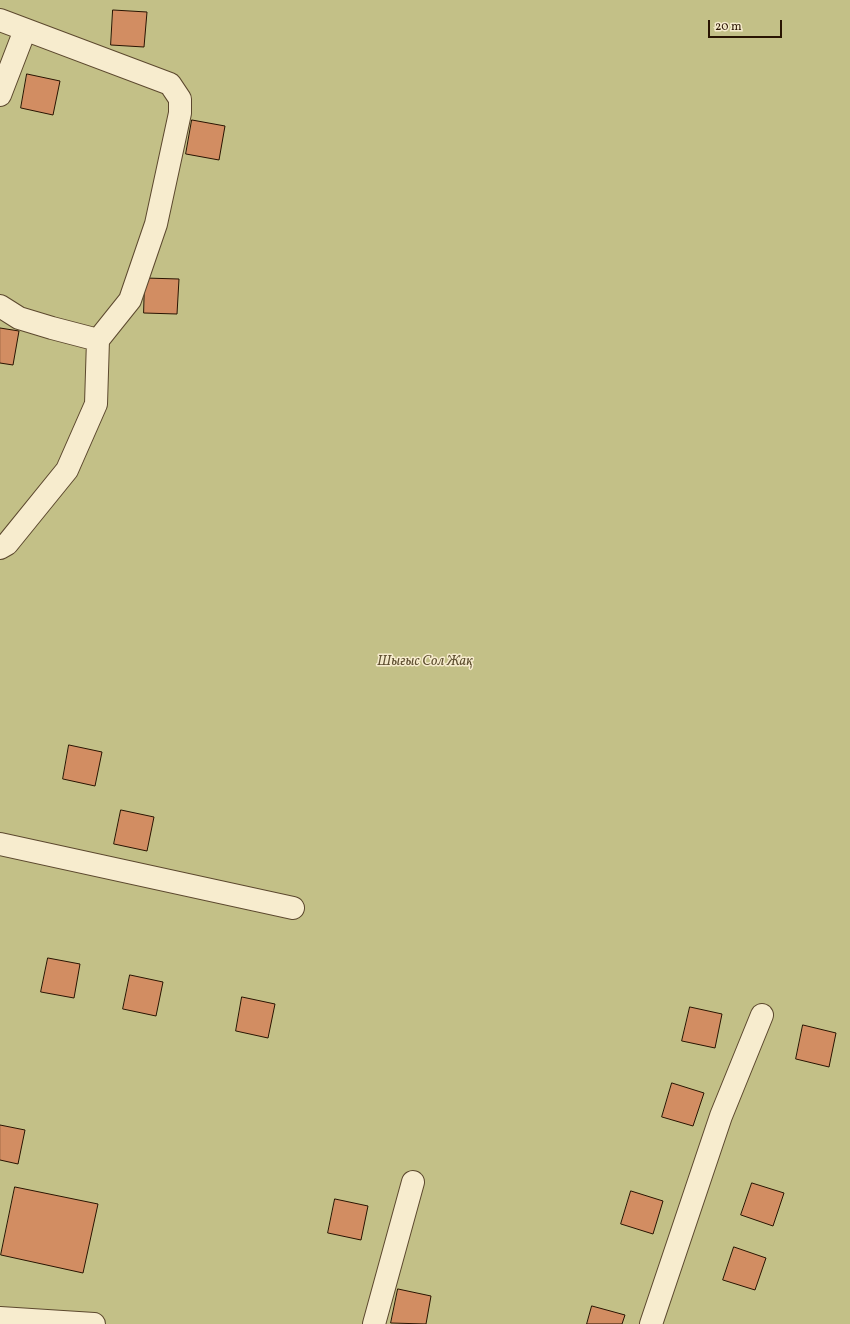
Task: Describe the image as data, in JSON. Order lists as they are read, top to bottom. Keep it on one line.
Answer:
{"parks":["Шығыс Сол Жақ"],"scale_bar":"20 m"}
